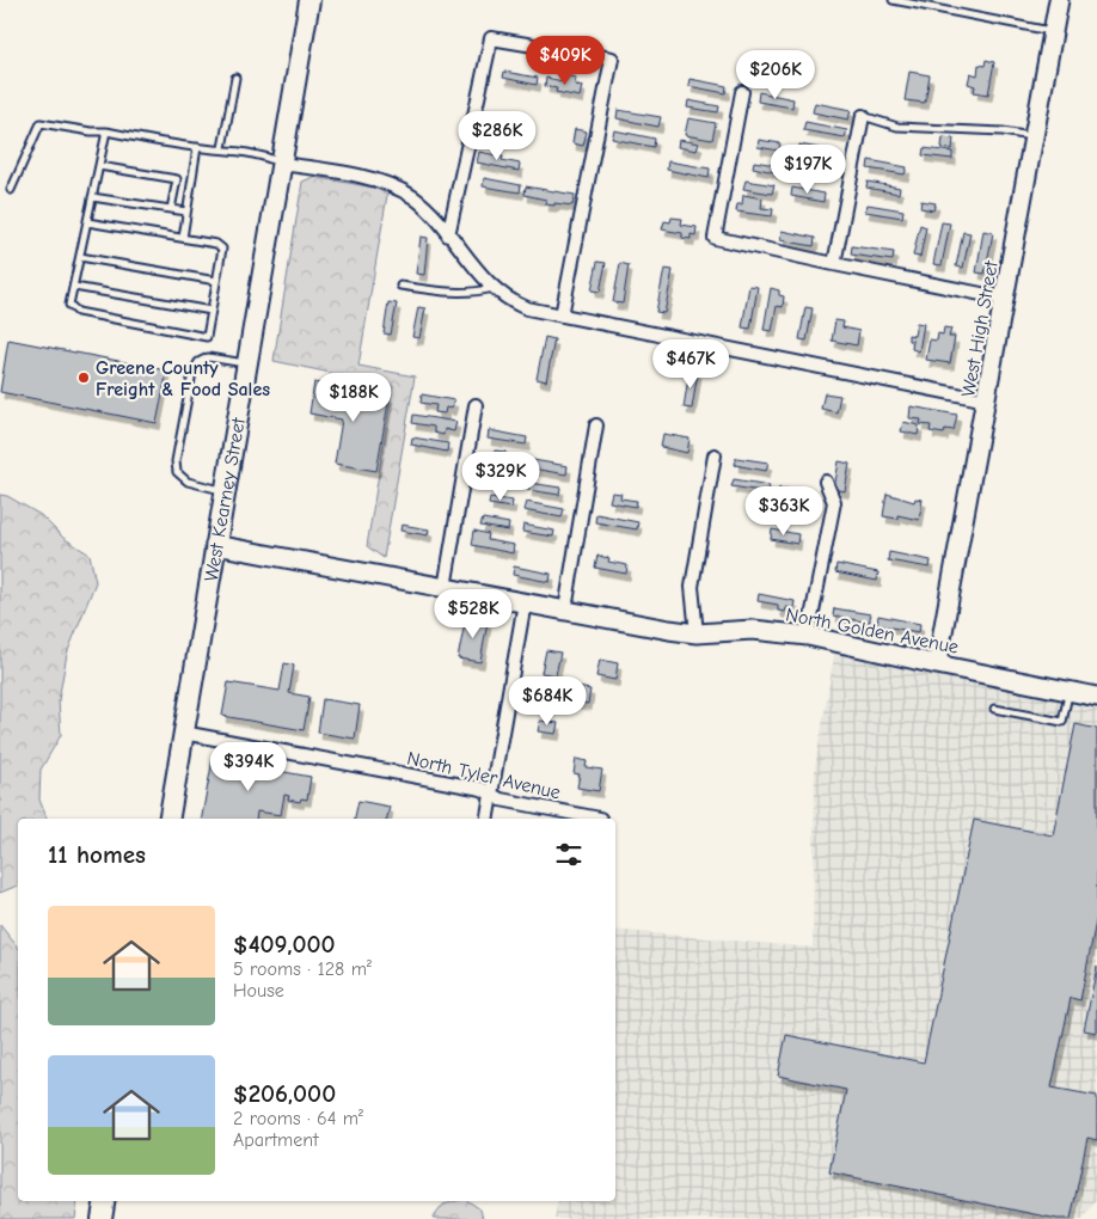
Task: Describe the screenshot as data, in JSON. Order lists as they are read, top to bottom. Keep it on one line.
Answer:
{"streets":{"main road":["West Kearney Street"],"street":["West High Street","North Golden Avenue","North Tyler Avenue"]},"crossings":[["West High Street","North Golden Avenue"],["West Kearney Street","North Golden Avenue"],["West Kearney Street","North Tyler Avenue"]],"places":["Greene County Freight & Food Sales"],"page":{"price":["$409K","$206K","$286K","$197K","$467K","$188K","$329K","$363K","$528K","$684K","$394K"],"heading":"11 homes","list":[{"name":"$409,000","note":"5 rooms · 128 m² · House"},{"name":"$206,000","note":"2 rooms · 64 m² · Apartment"}]}}
